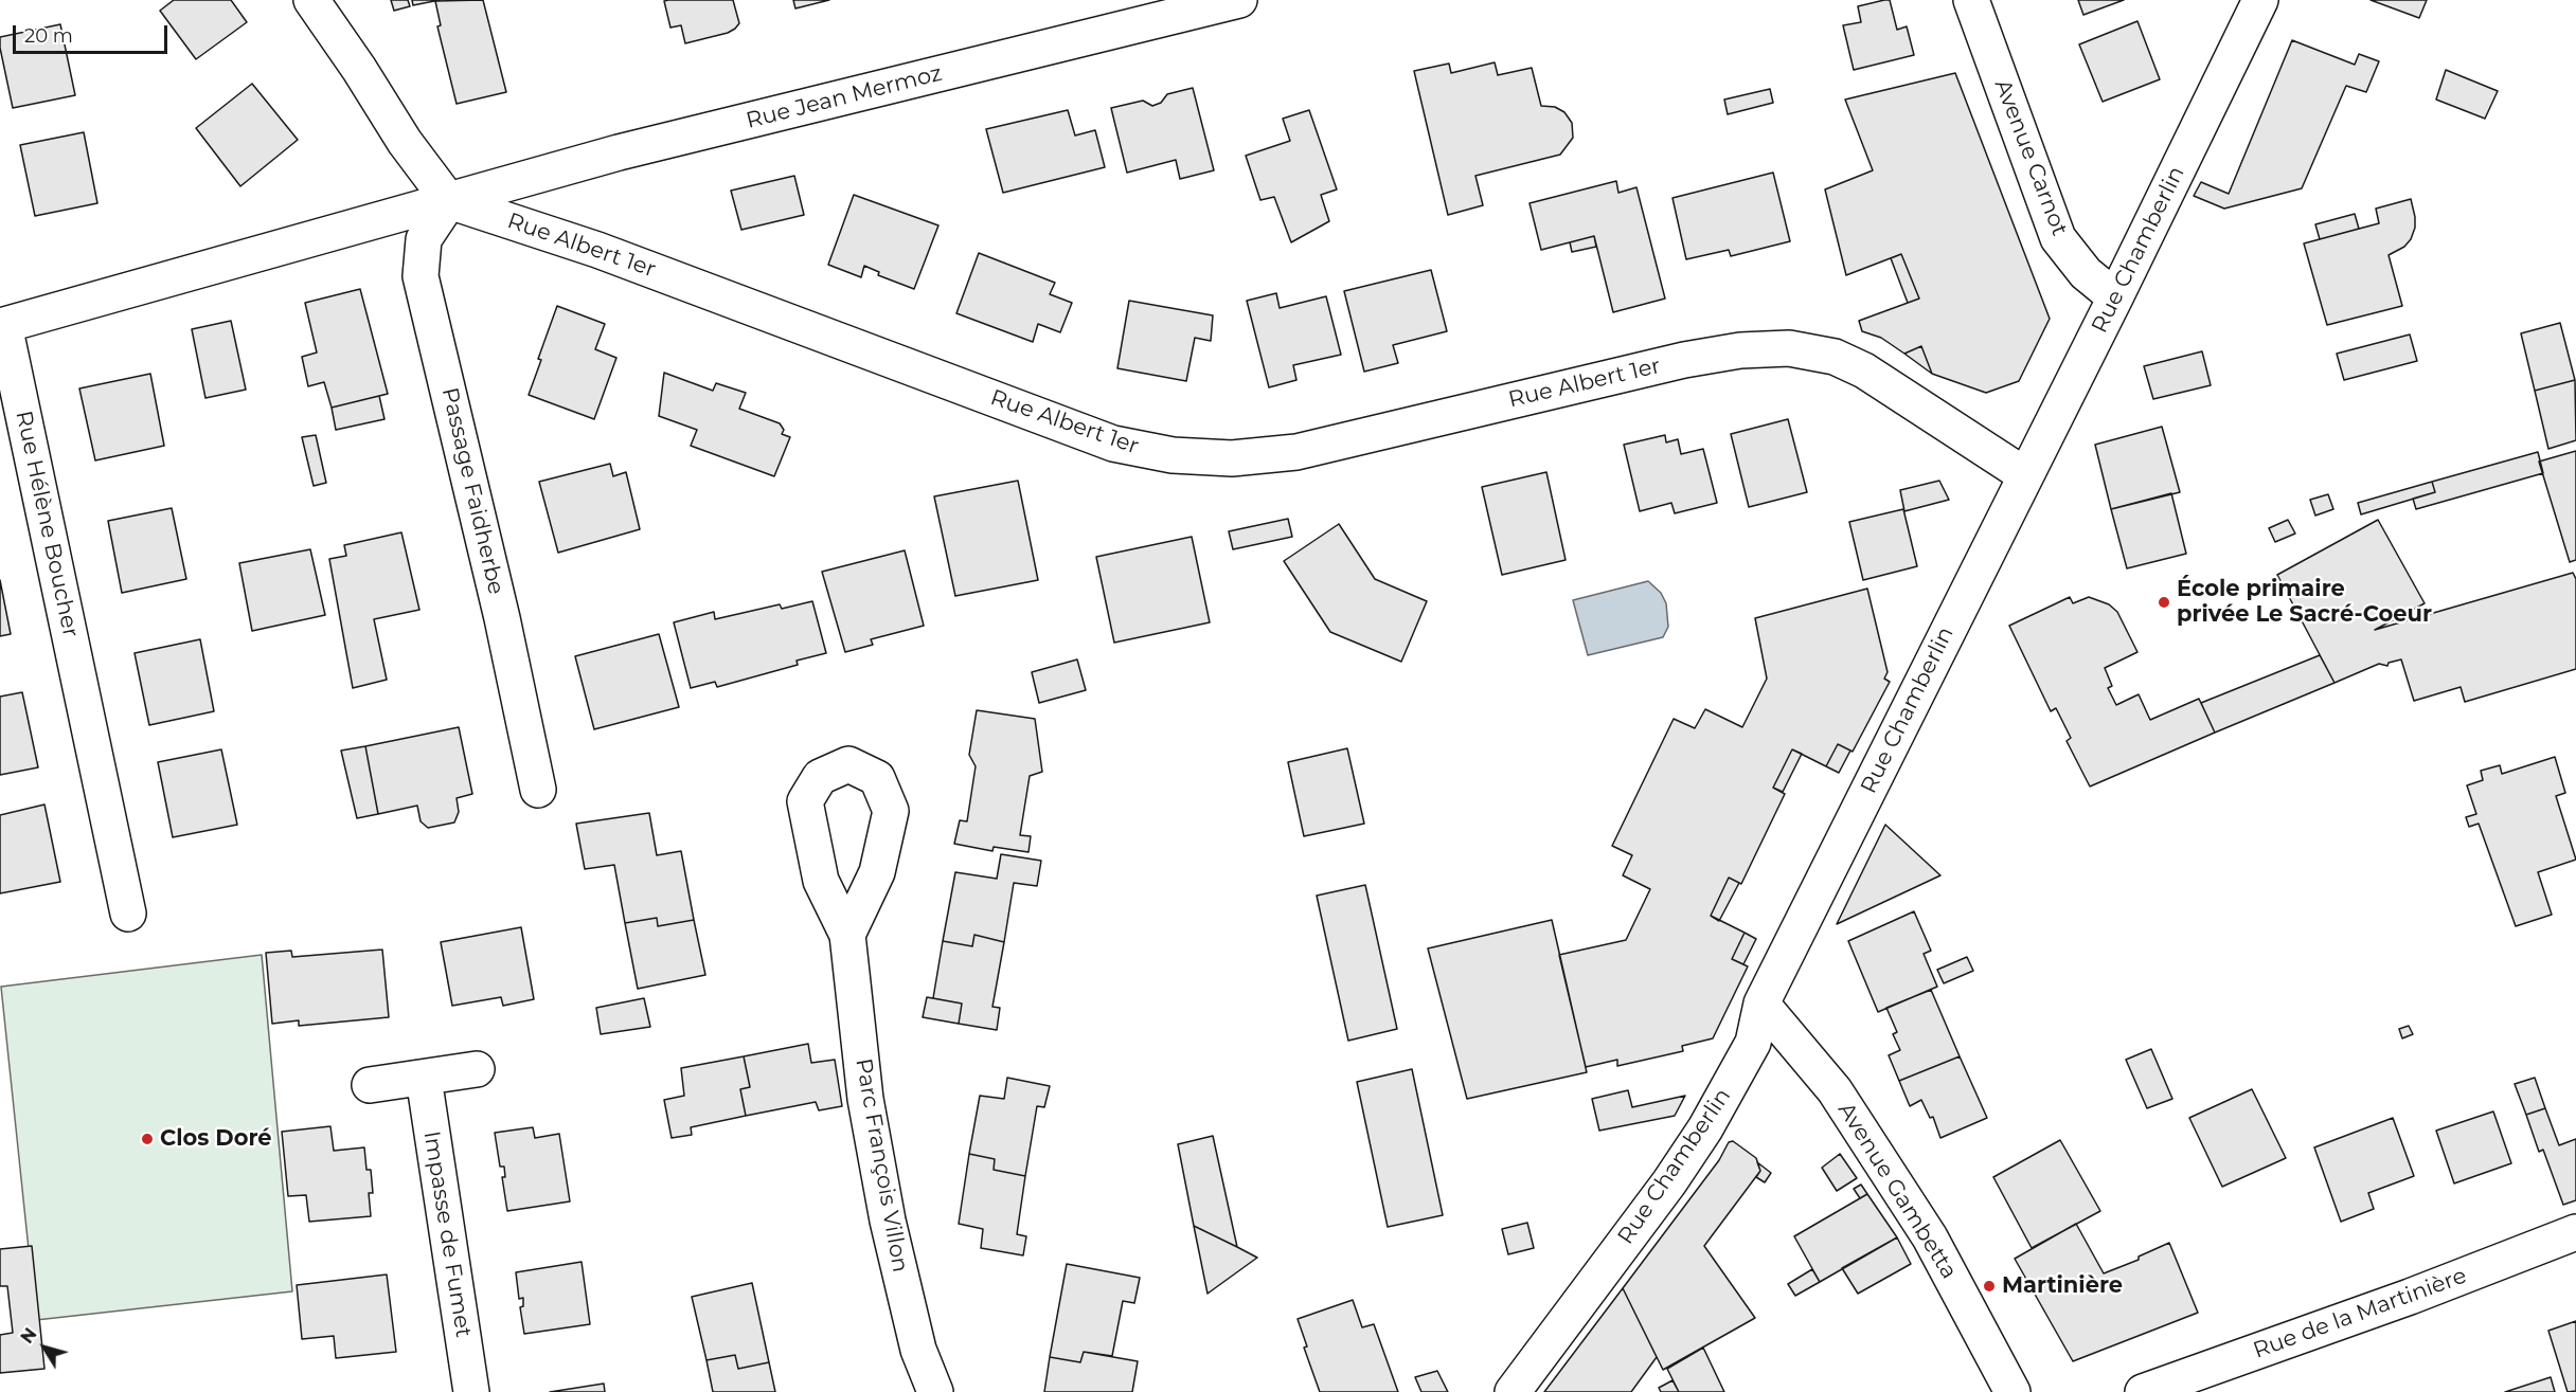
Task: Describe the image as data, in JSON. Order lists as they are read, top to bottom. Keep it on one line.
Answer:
{"streets":{"street":["Rue Jean Mermoz","Avenue Carnot","Rue Albert 1er","Rue Chamberlin","Passage Faidherbe","Rue Hélène Boucher","Parc François Villon","Avenue Gambetta","Impasse de Fumet","Rue de la Martinière"]},"crossings":[["Rue Jean Mermoz","Rue Albert 1er"],["Rue Jean Mermoz","Passage Faidherbe"],["Rue Jean Mermoz","Rue Hélène Boucher"],["Avenue Carnot","Rue Chamberlin"],["Rue Albert 1er","Rue Chamberlin"],["Rue Albert 1er","Passage Faidherbe"],["Rue Albert 1er","Rue Hélène Boucher"],["Rue Chamberlin","Avenue Gambetta"],["Passage Faidherbe","Rue Hélène Boucher"]],"places":["École primaire privée Le Sacré-Coeur","Clos Doré","Martinière"],"scale_bar":"20 m","north":"top left"}
